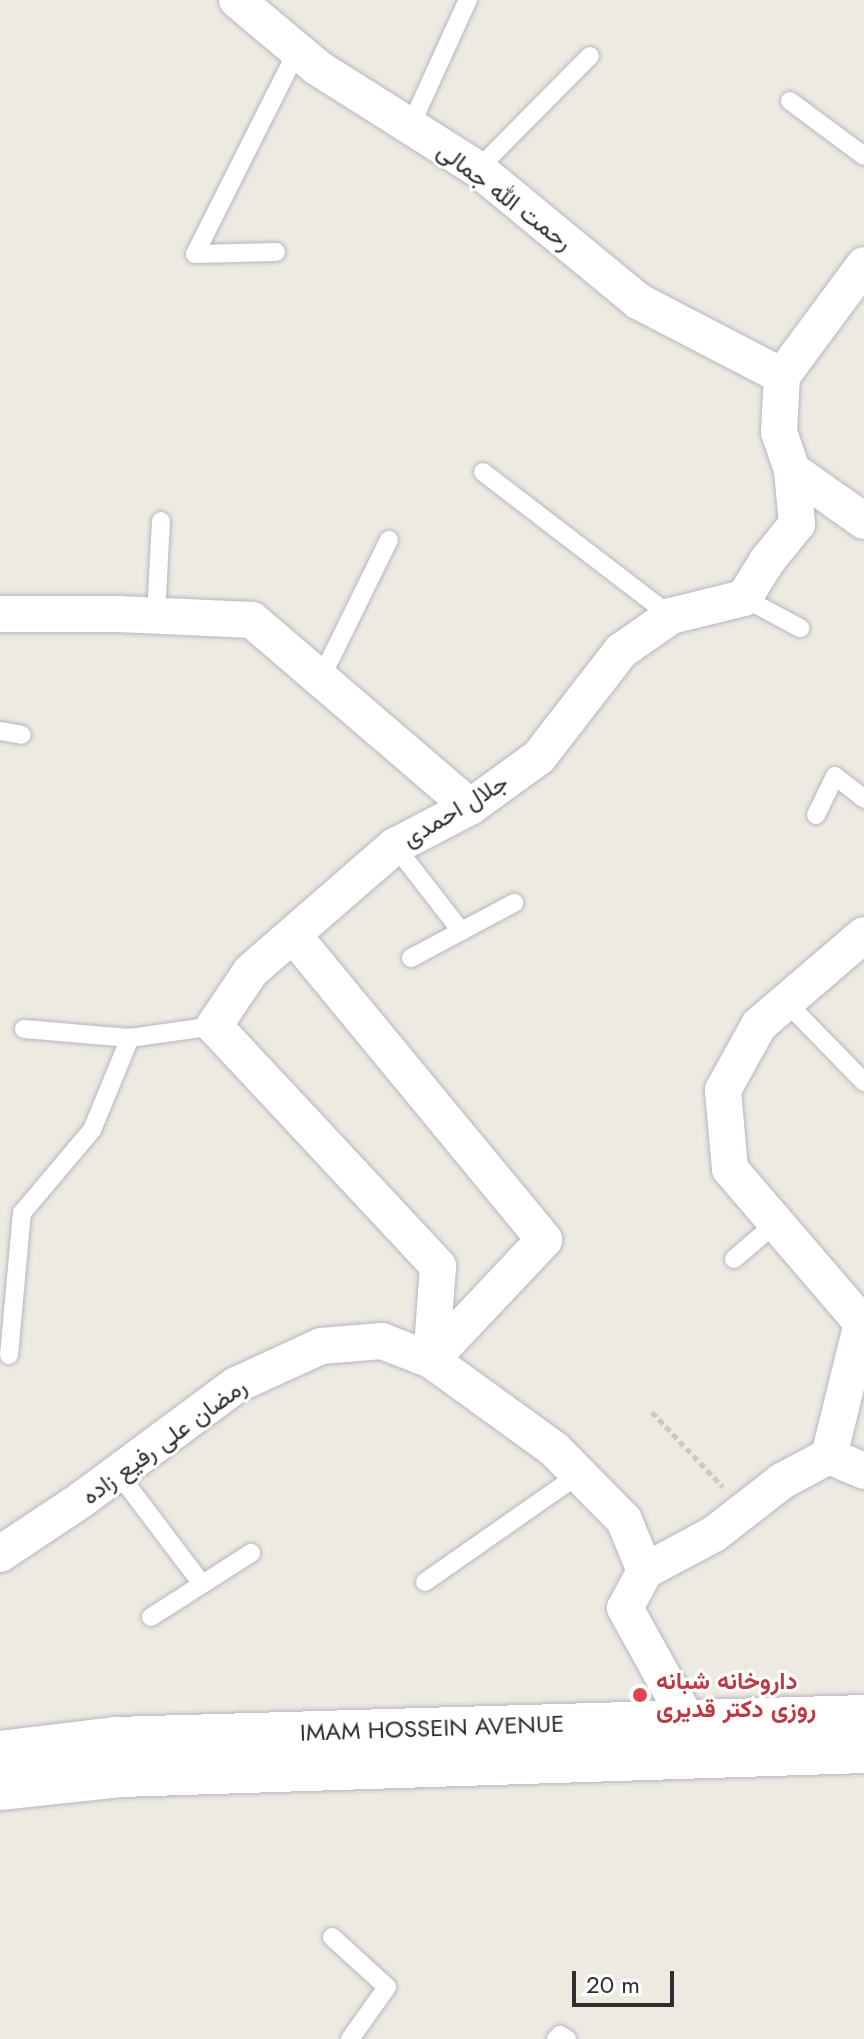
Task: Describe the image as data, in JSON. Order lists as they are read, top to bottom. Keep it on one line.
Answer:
{"streets":{"main road":["IMAM HOSSEIN AVENUE"],"street":["رحمت الله جمالی","جلال احمدی","رمضان علی رفیع زاده"]},"places":["داروخانه شبانه روزی دکتر قدیری"],"scale_bar":"20 m"}
